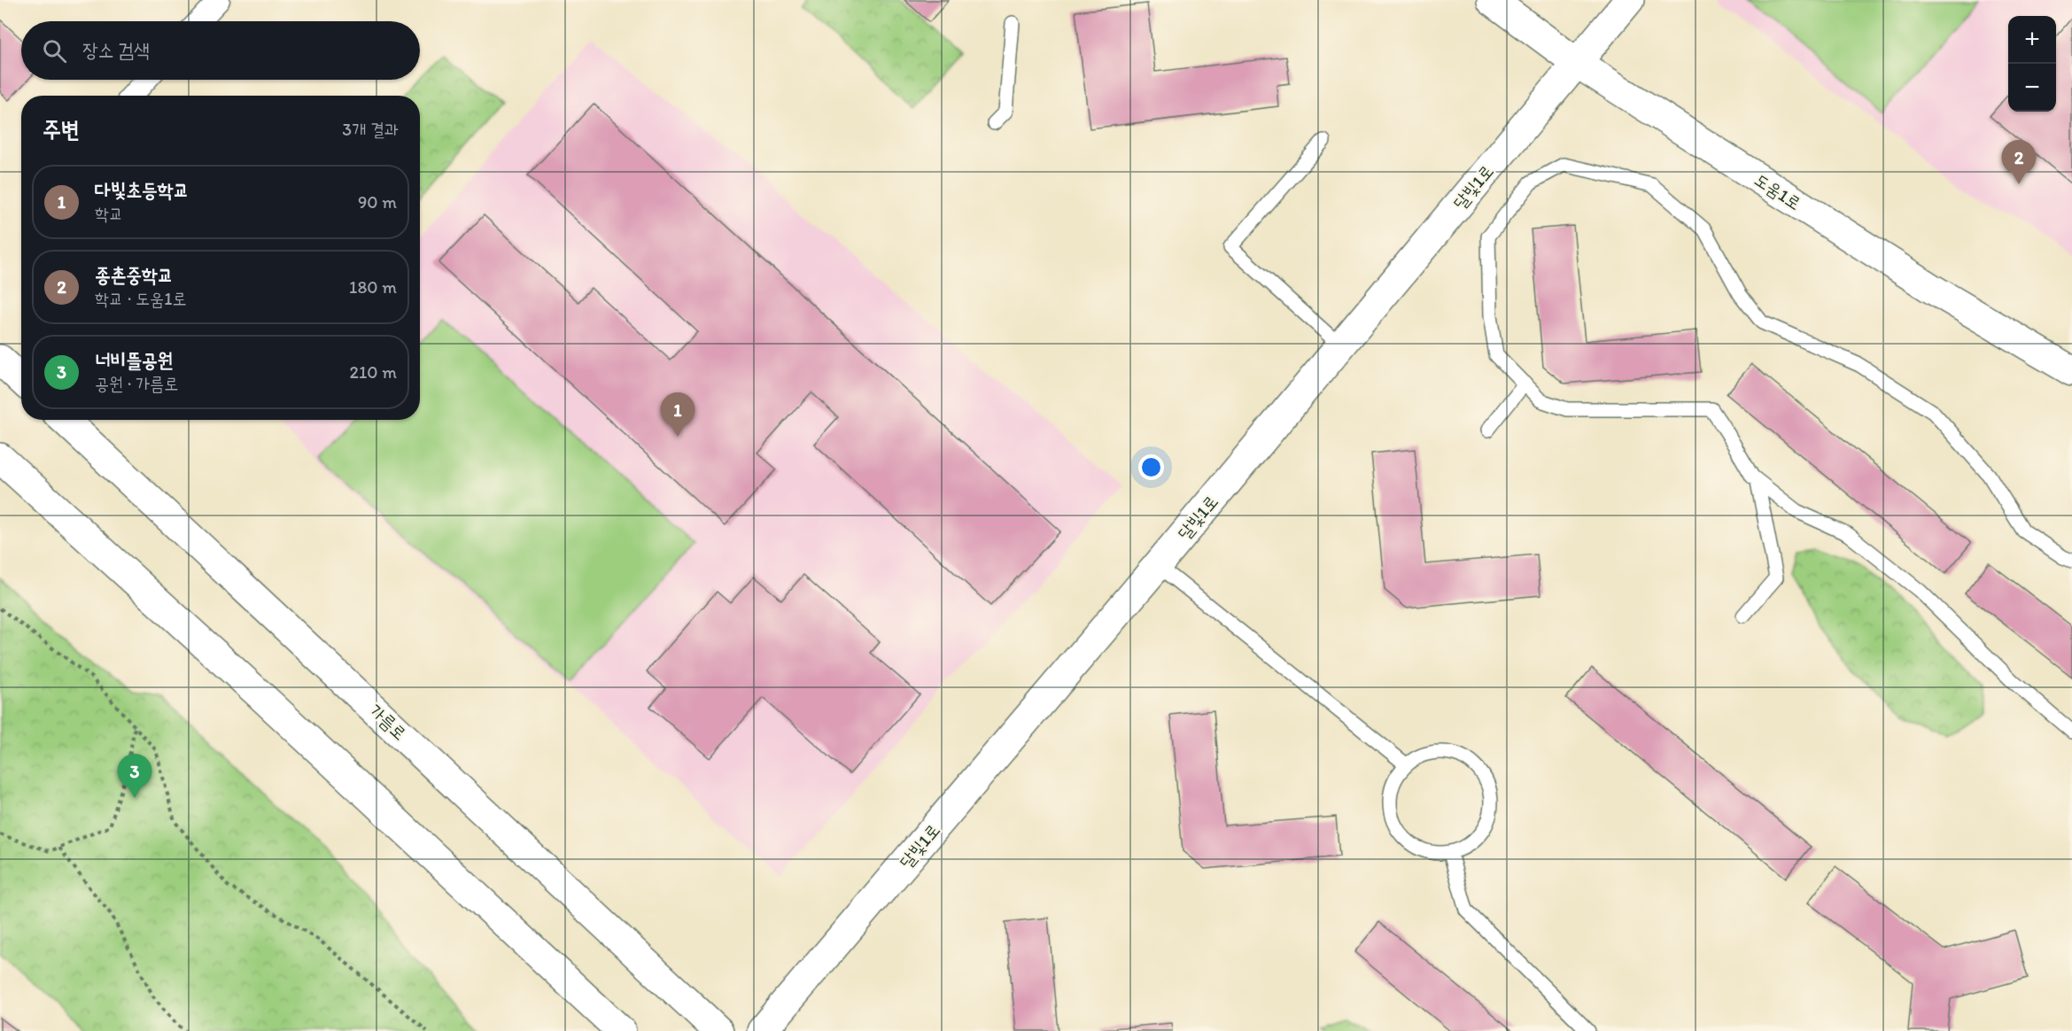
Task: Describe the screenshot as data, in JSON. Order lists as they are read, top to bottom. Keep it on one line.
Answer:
{"streets":{"street":["달빛1로","도움1로","가름로"]},"crossings":[["달빛1로","도움1로"]],"page":{"map_buttons":["+","−"],"search":"장소 검색","heading":["주변","3개 결과"],"pins":["2","1","3"],"list":[{"mark":"1","name":"다빛초등학교","note":"학교","value":"90 m"},{"mark":"2","name":"종촌중학교","note":"학교 · 도움1로","value":"180 m"},{"mark":"3","name":"너비뜰공원","note":"공원 · 가름로","value":"210 m"}]}}
